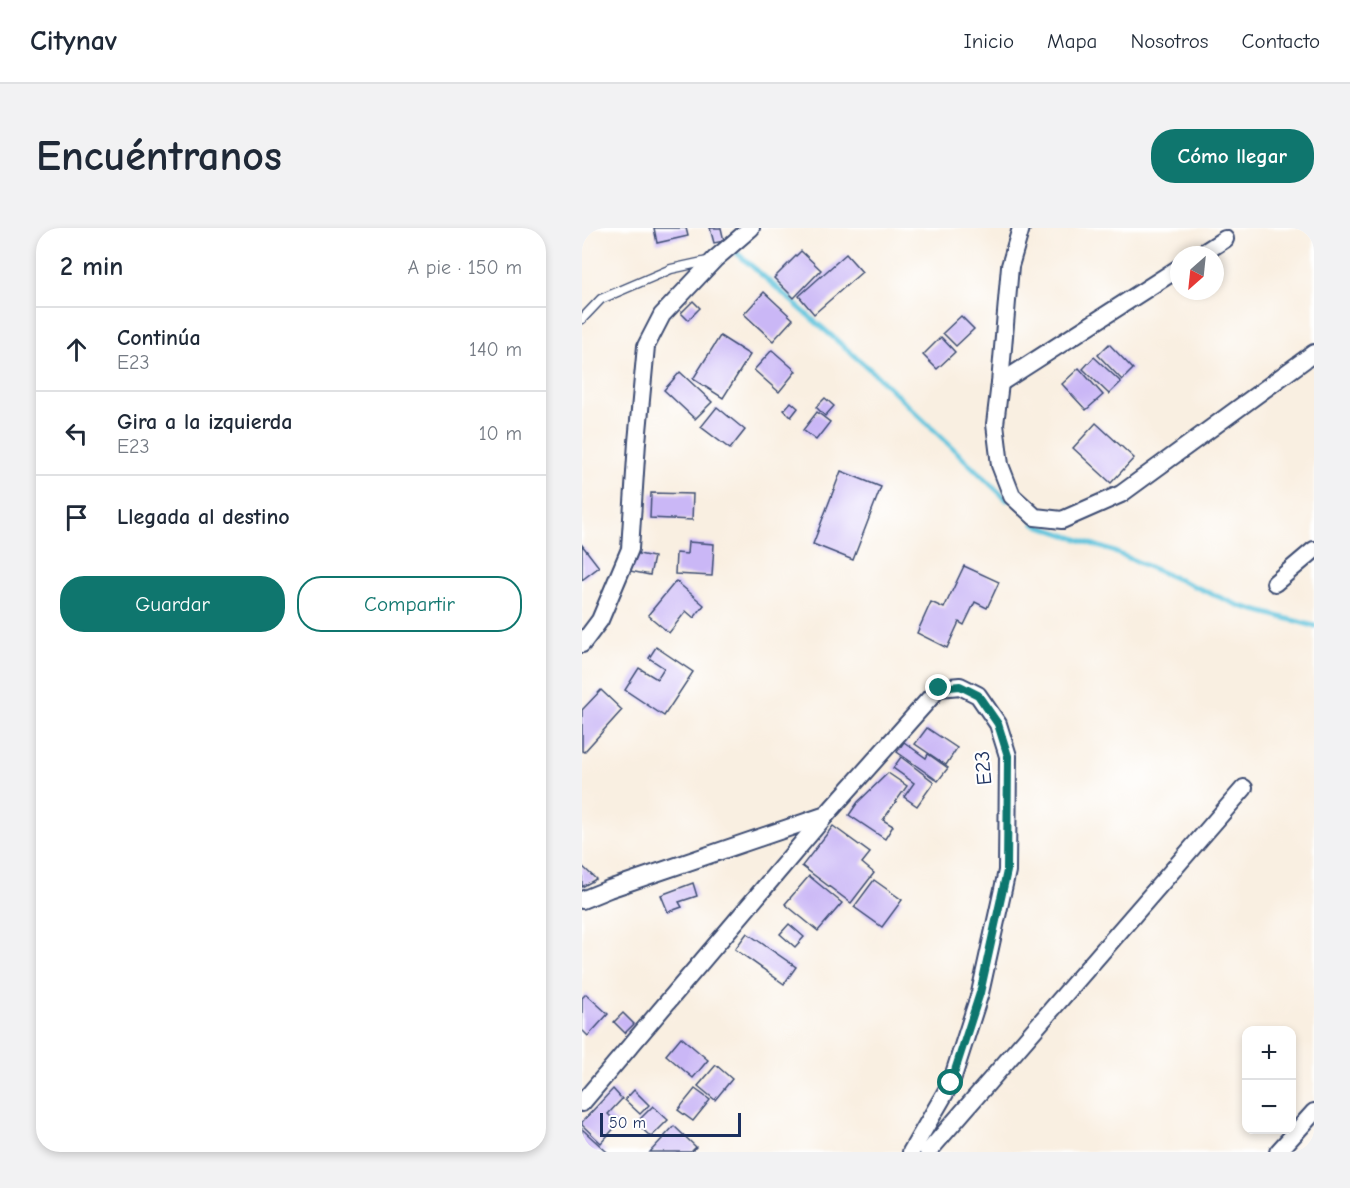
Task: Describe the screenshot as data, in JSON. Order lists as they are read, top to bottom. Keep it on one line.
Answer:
{"streets":{"street":["E23"]},"scale_bar":"50 m","north":"bottom left","page":{"header":"Citynav","nav":["Inicio","Mapa","Nosotros","Contacto"],"buttons":["Cómo llegar",["Guardar","Compartir"]],"title":"Encuéntranos","heading":["2 min","A pie · 150 m"],"list":[["Continúa","E23","140 m"],["Gira a la izquierda","E23","10 m"],"Llegada al destino"],"map_buttons":["+","−"],"scale":"50 m"}}
